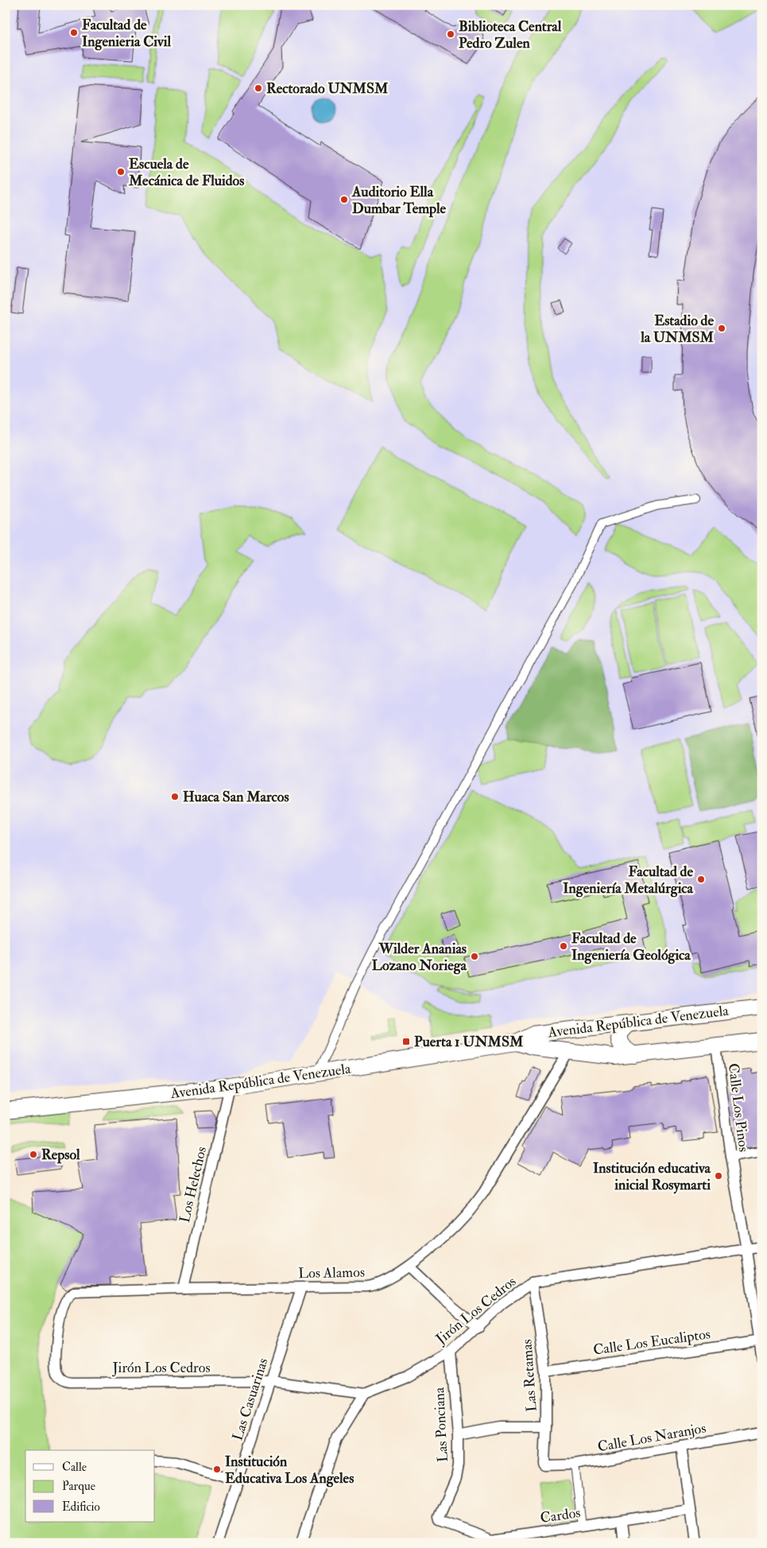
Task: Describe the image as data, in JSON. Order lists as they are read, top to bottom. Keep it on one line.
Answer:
{"streets":{"main road":["Avenida República de Venezuela"],"street":["Calle Los Pinos","Los Helechos","Los Alamos","Jirón Los Cedros","Calle Los Eucaliptos","Las Retamas","Las Casuarinas","Las Ponciana","Calle Los Naranjos","Cardos"]},"crossings":[["Avenida República de Venezuela","Calle Los Pinos"],["Avenida República de Venezuela","Los Helechos"],["Avenida República de Venezuela","Los Alamos"],["Calle Los Pinos","Jirón Los Cedros"],["Calle Los Pinos","Calle Los Eucaliptos"],["Los Helechos","Los Alamos"],["Los Alamos","Jirón Los Cedros"],["Los Alamos","Las Casuarinas"],["Jirón Los Cedros","Las Retamas"],["Jirón Los Cedros","Las Casuarinas"],["Jirón Los Cedros","Las Ponciana"],["Calle Los Eucaliptos","Las Retamas"],["Las Retamas","Calle Los Naranjos"],["Las Ponciana","Cardos"]],"places":{"other":["Facultad de Ingenieria Civil","Biblioteca Central Pedro Zulen","Rectorado UNMSM","Escuela de Mecánica de Fluidos","Auditorio Ella Dumbar Temple","Estadio de la UNMSM","Huaca San Marcos","Facultad de Ingeniería Metalúrgica","Facultad de Ingeniería Geológica","Wilder Ananias Lozano Noriega","Repsol","Institución educativa inicial Rosymarti","Institución Educativa Los Angeles"],"transit":["Puerta 1 UNMSM"]},"legend":["Calle","Parque","Edificio"]}
